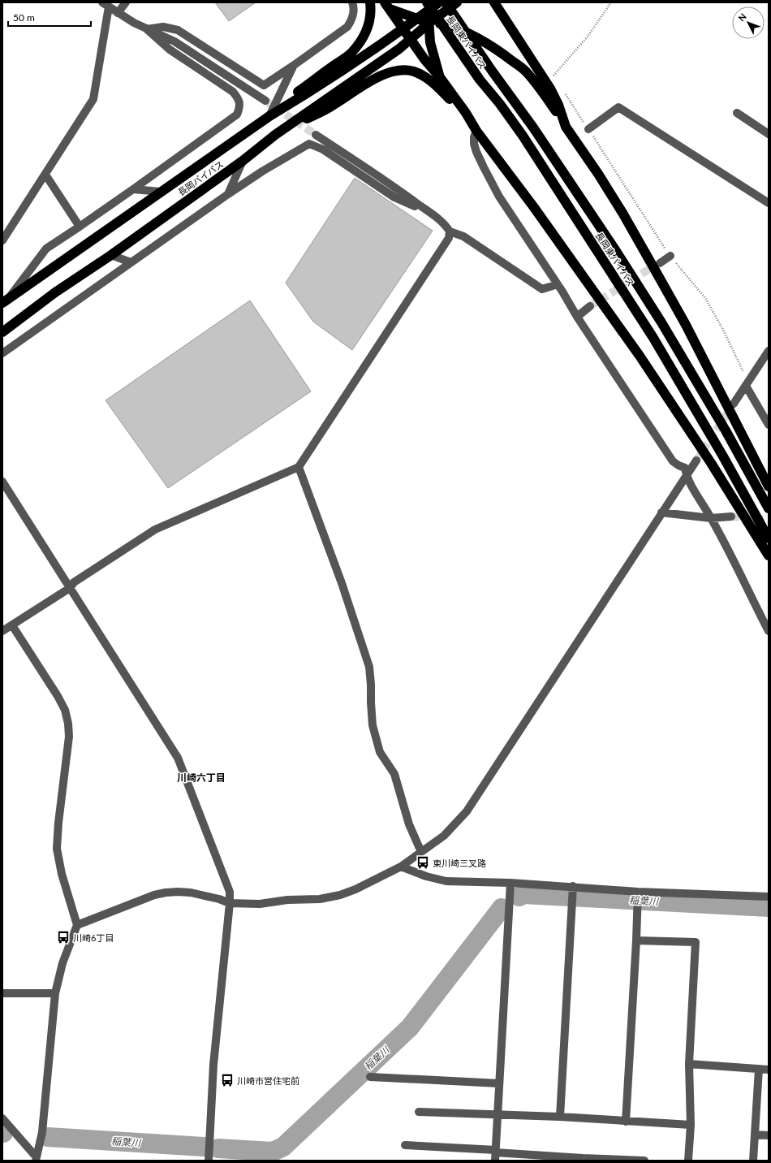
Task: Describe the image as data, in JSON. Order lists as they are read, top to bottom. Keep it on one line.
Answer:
{"streets":{"highway":["長岡東バイパス","長岡バイパス"]},"crossings":[["長岡東バイパス","長岡バイパス"]],"districts":["川崎六丁目"],"water":["稲葉川"],"places":{"bus stop":["東川崎三叉路","川崎6丁目","川崎市営住宅前"]},"scale_bar":"50 m","north":"top left"}
